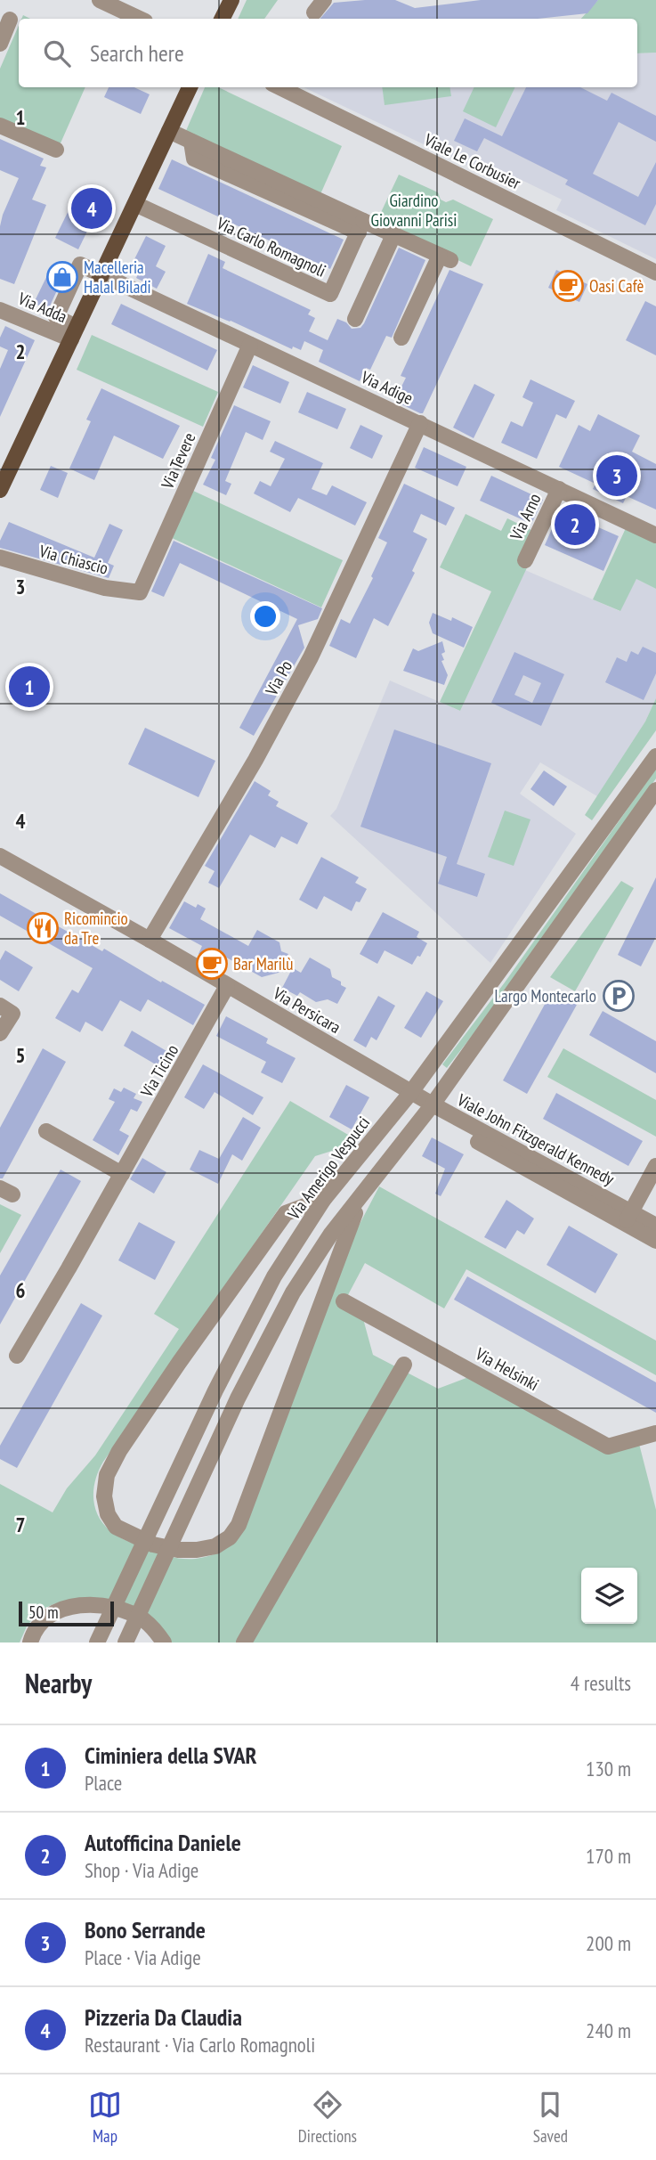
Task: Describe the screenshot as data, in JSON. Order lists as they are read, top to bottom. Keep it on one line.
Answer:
{"streets":{"street":["Viale Le Corbusier","Via Carlo Romagnoli","Via Adda","Via Adige","Via Tevere","Via Arno","Via Chiascio","Via Po","Via Persicara","Via Ticino","Viale John Fitzgerald Kennedy","Via Amerigo Vespucci","Via Helsinki"]},"crossings":[["Via Adda","Via Adige"],["Via Adige","Via Tevere"],["Via Adige","Via Arno"],["Via Adige","Via Po"],["Via Tevere","Via Chiascio"],["Via Po","Via Persicara"],["Via Persicara","Via Ticino"],["Via Persicara","Viale John Fitzgerald Kennedy"],["Via Persicara","Via Amerigo Vespucci"]],"parks":["Giardino Giovanni Parisi"],"places":{"shop":["Macelleria Halal Biladi"],"cafe":["Oasi Cafè","Bar Marilù"],"restaurant":["Ricomincio da Tre"],"parking":["Largo Montecarlo"]},"scale_bar":"50 m","page":{"search":"Search here","pins":["4","3","2","1"],"scale":"50 m","heading":["Nearby","4 results"],"list":[{"mark":"1","name":"Ciminiera della SVAR","note":"Place","value":"130 m"},{"mark":"2","name":"Autofficina Daniele","note":"Shop · Via Adige","value":"170 m"},{"mark":"3","name":"Bono Serrande","note":"Place · Via Adige","value":"200 m"},{"mark":"4","name":"Pizzeria Da Claudia","note":"Restaurant · Via Carlo Romagnoli","value":"240 m"}],"nav":["Map","Directions","Saved"]},"grid":{"rows":["1","2","3","4","5","6","7"]}}
